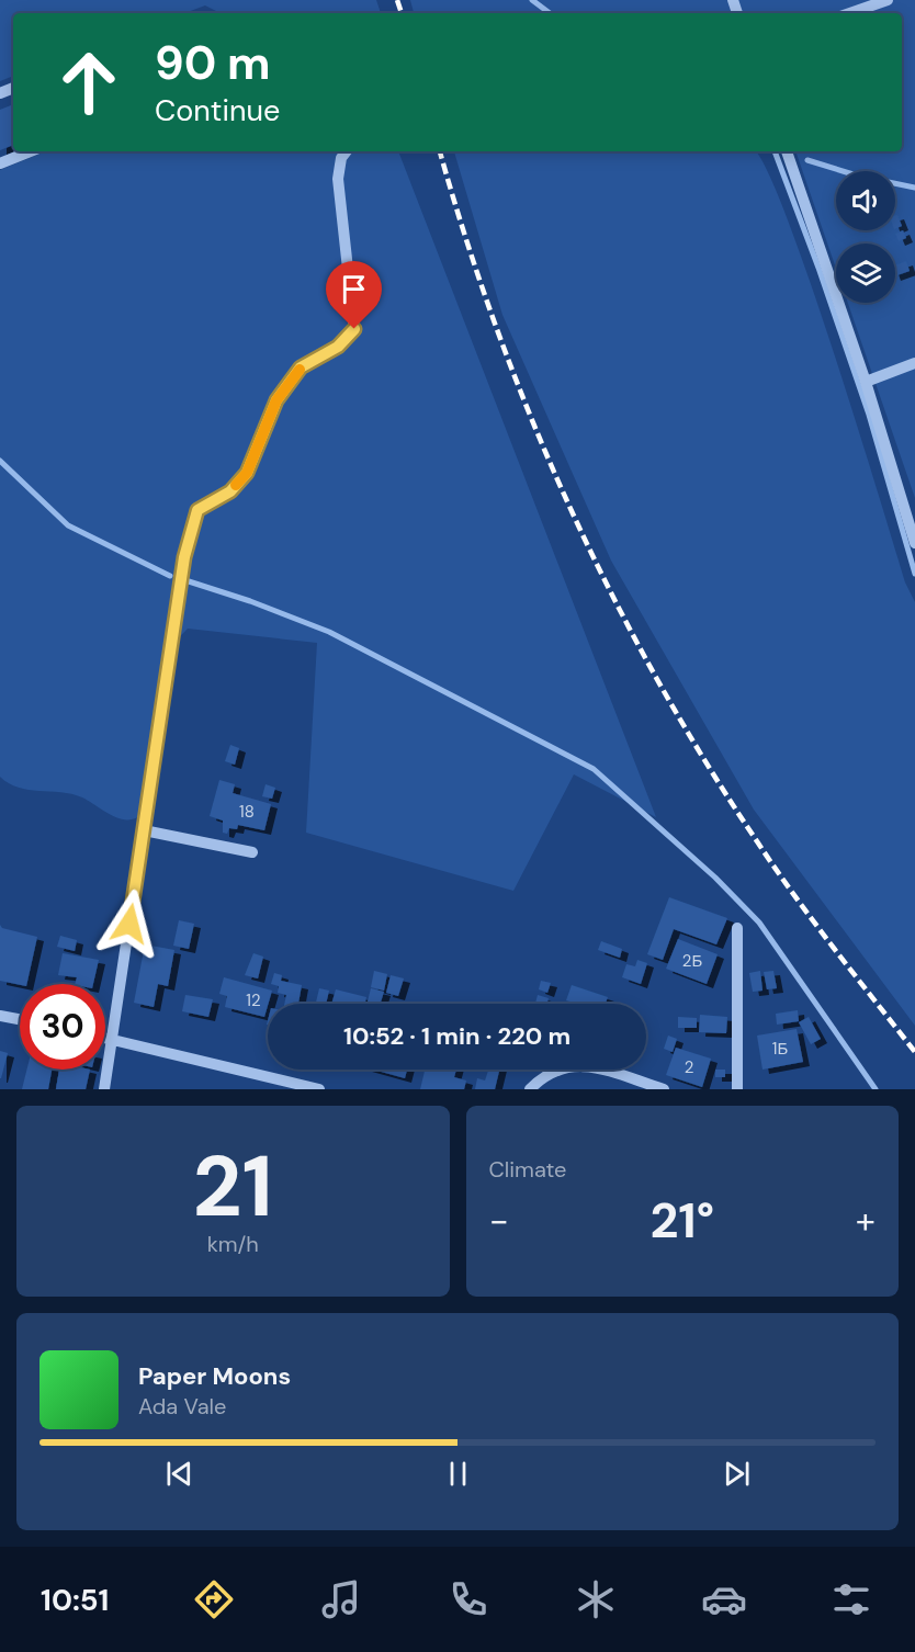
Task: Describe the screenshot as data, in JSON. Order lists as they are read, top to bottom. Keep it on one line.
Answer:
{"house_numbers":["18","2Б","12","1Б","2"],"page":{"turn":["90 m","Continue"],"limit":"30","trip":"10:52 · 1 min · 220 m","tile":[["21","km/h"],"Climate"],"heat":["−","21°","+"],"song":["Paper Moons","Ada Vale"],"tabs":"10:51"}}
